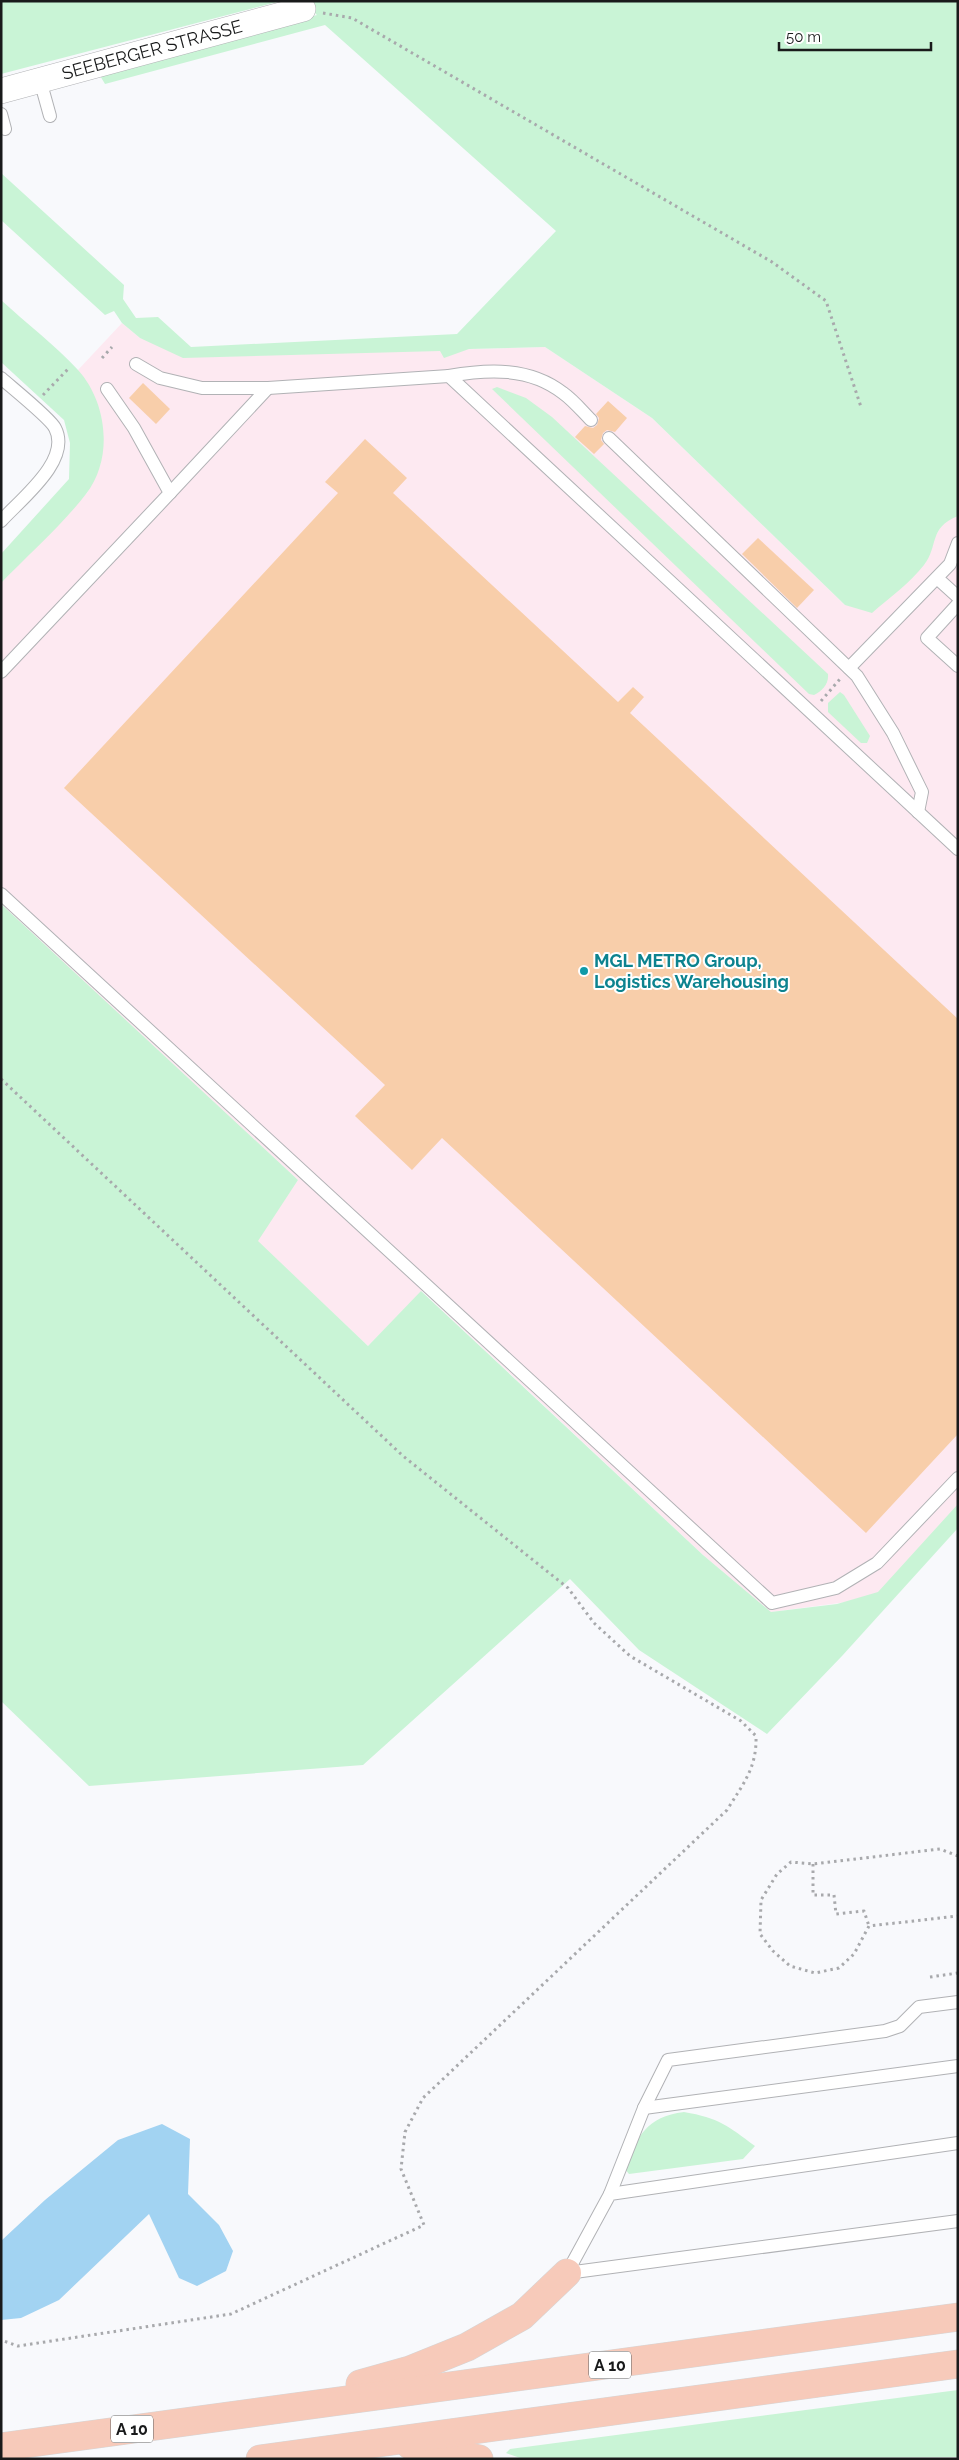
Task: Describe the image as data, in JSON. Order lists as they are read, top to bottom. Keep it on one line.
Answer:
{"streets":{"highway":["A 10"],"street":["SEEBERGER STRASSE"]},"places":["MGL METRO Group, Logistics Warehousing"],"scale_bar":"50 m"}
